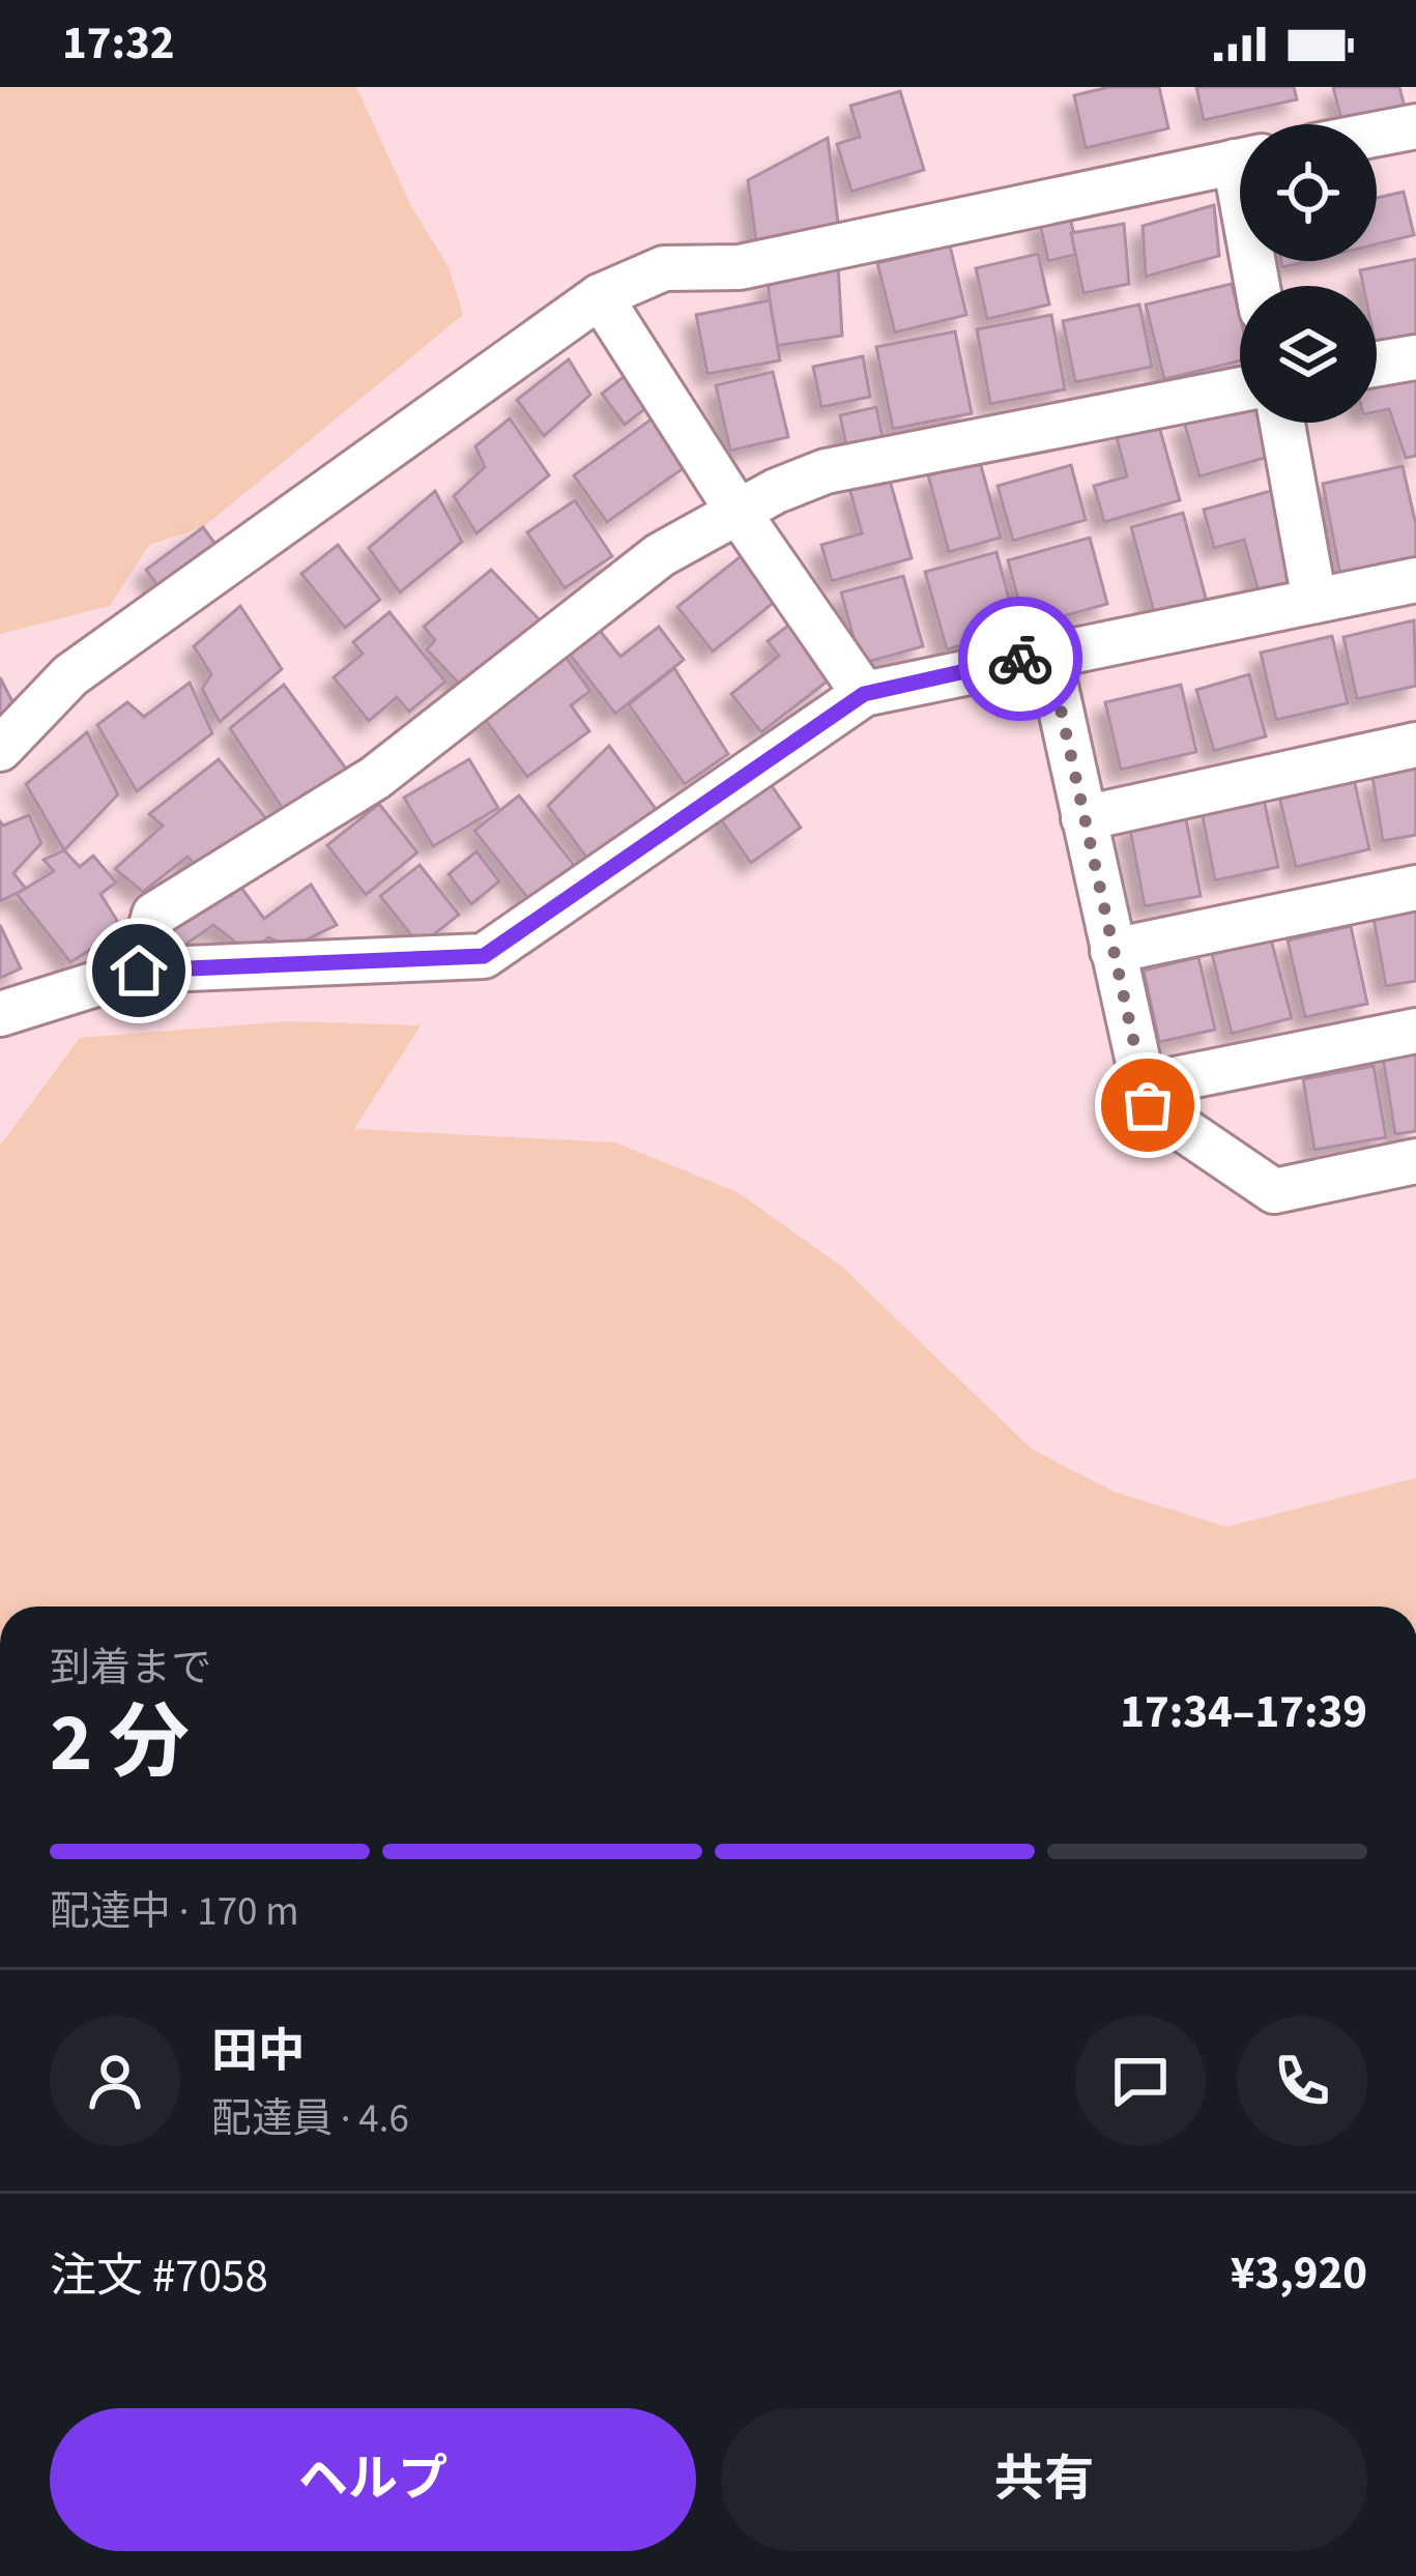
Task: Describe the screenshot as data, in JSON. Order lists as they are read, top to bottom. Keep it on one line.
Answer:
{"page":{"status":"17:32","heading":["2 分","到着まで","17:34–17:39"],"panel":["田中","配達員 · 4.6","注文 #7058","¥3,920"],"bar":"配達中 · 170 m","buttons":["ヘルプ","共有"]}}
